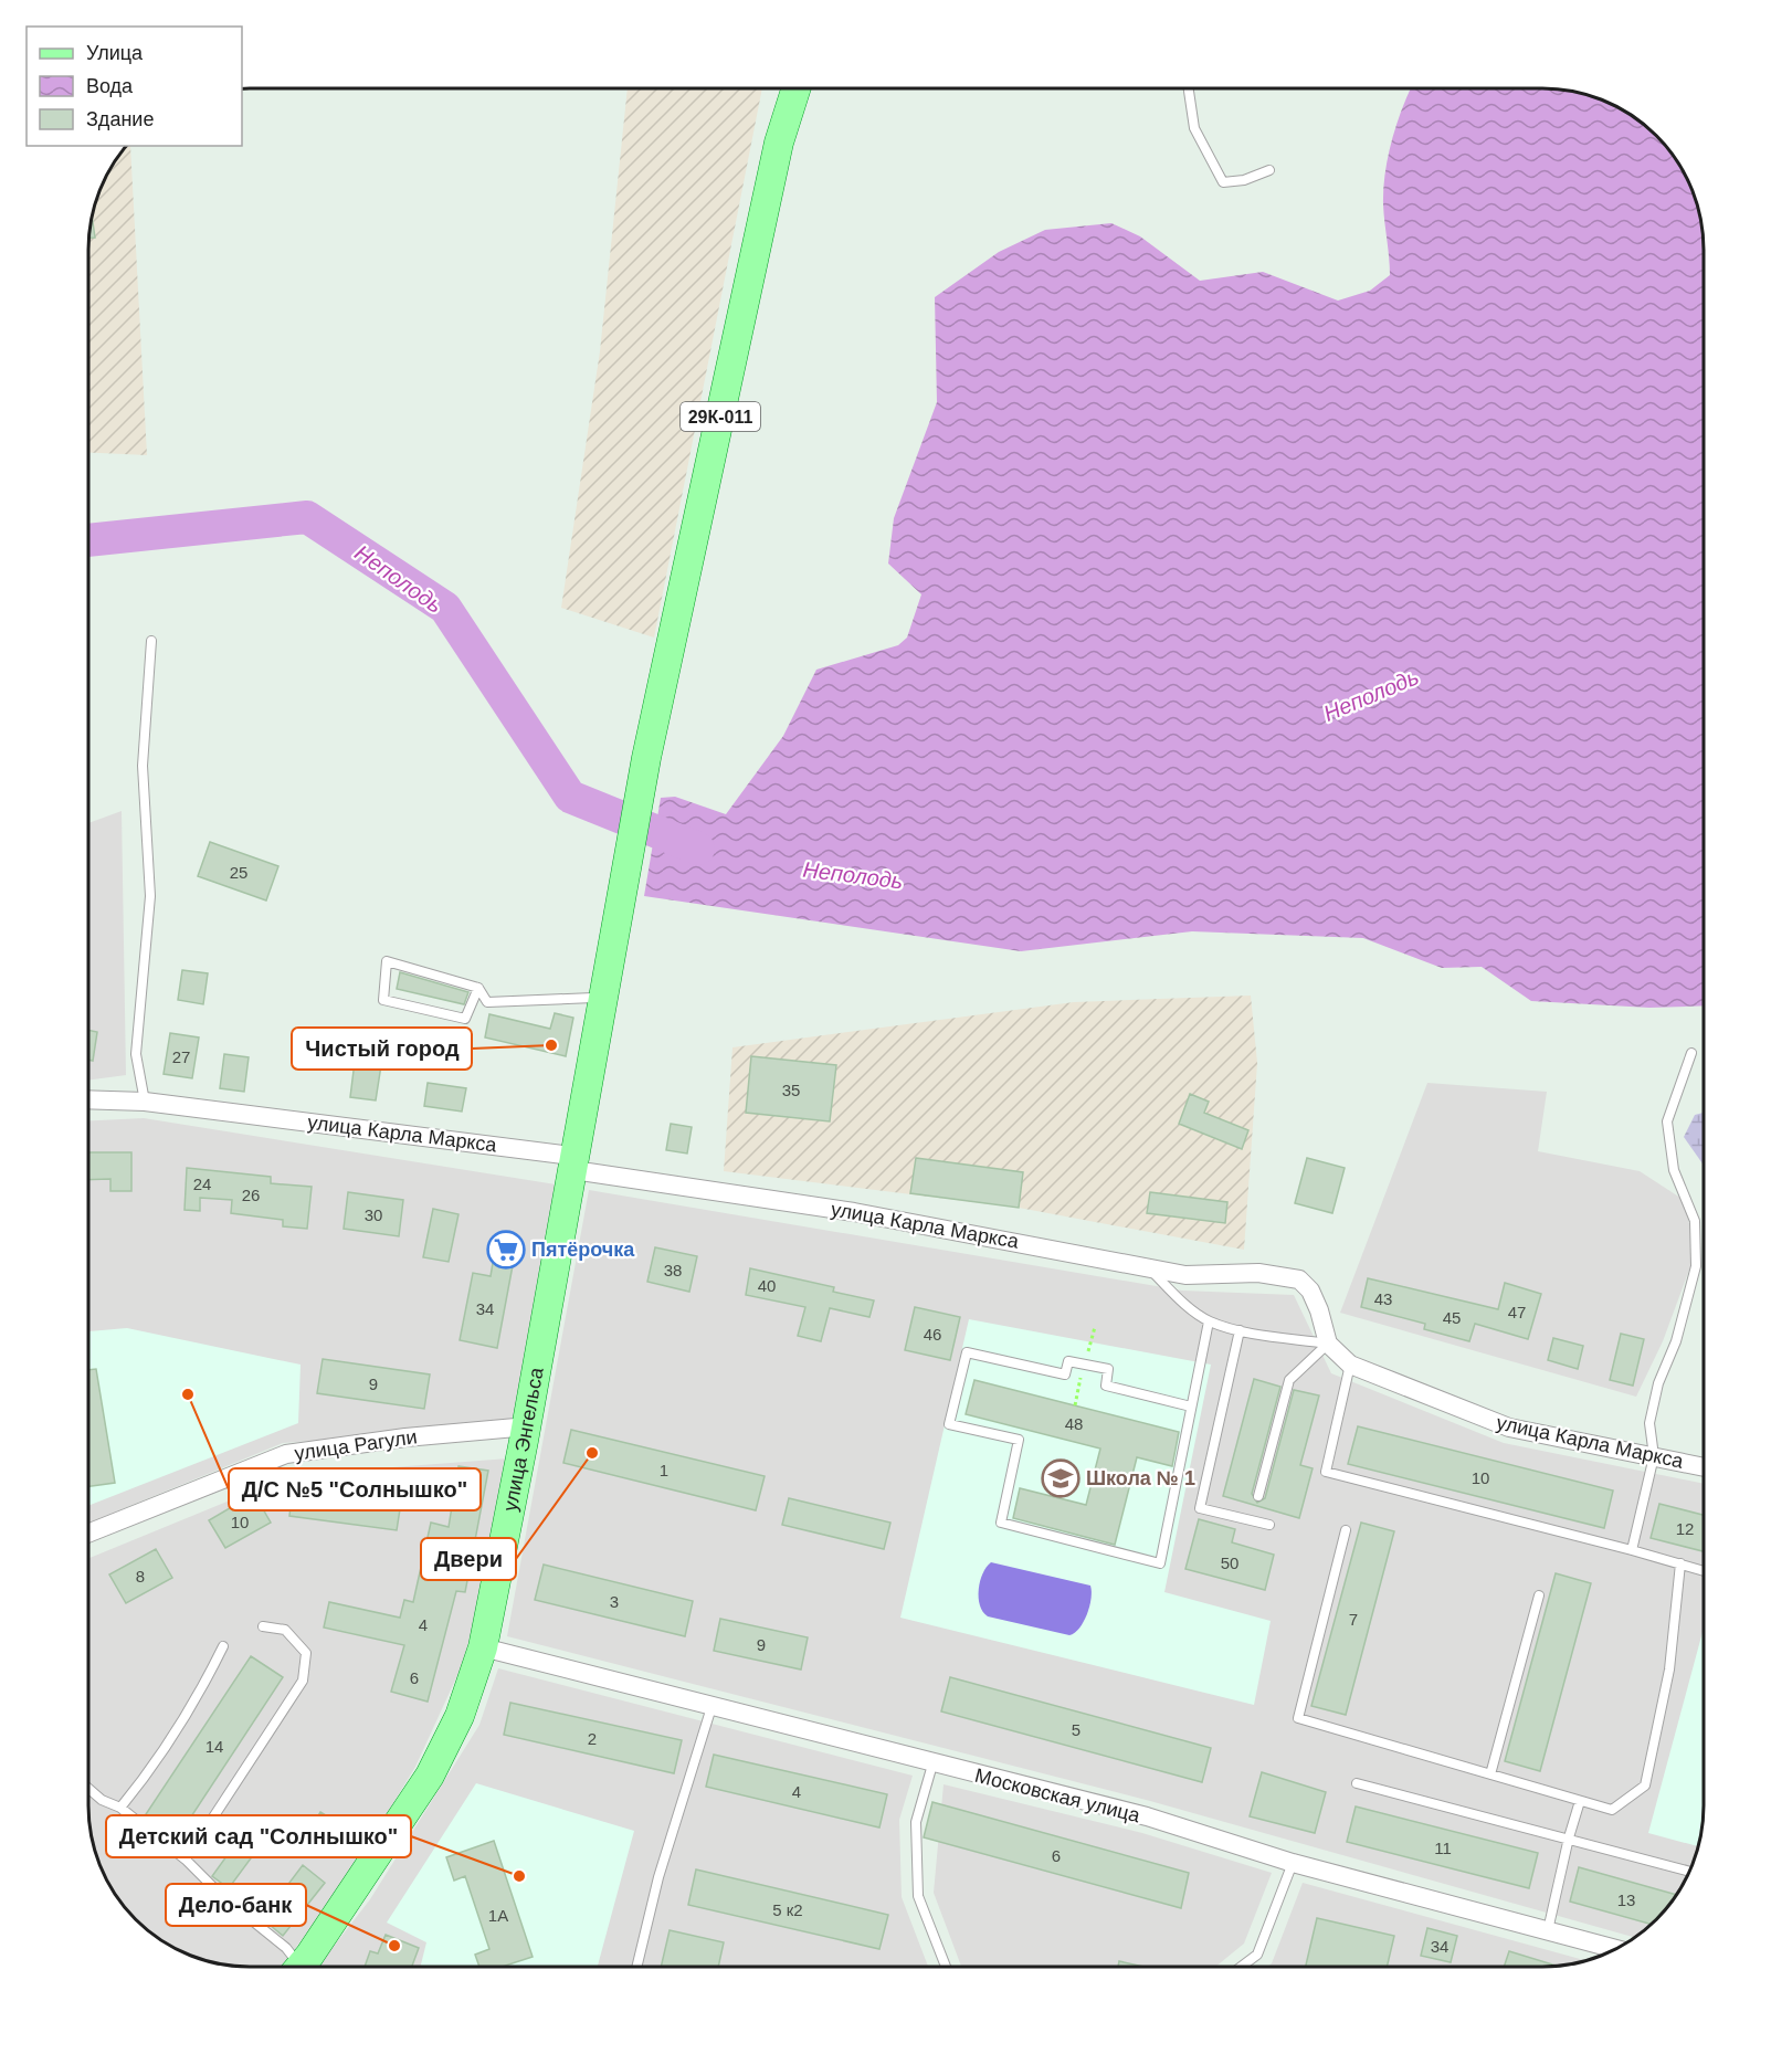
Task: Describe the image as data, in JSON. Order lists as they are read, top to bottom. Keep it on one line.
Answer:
{"streets":{"main road":["29К-011","улица Энгельса"],"street":["улица Карла Маркса","улица Рагули","Московская улица"]},"crossings":[["улица Карла Маркса","улица Энгельса"],["улица Энгельса","улица Рагули"],["улица Энгельса","Московская улица"]],"water":["Неполодь"],"places":{"other":["Чистый город","Д/С №5 \"Солнышко\"","Двери","Детский сад \"Солнышко\"","Дело-банк"],"supermarket":["Пятёрочка"],"school or university":["Школа № 1"]},"house_numbers":["25","27","35","24","26","30","38","40","43","34","47","45","46","9","48","1","10","10","12","50","8","3","7","4","9","6","5","2","14","4","11","6","13","5 к2","1А","34"],"legend":["Улица","Вода","Здание"]}
